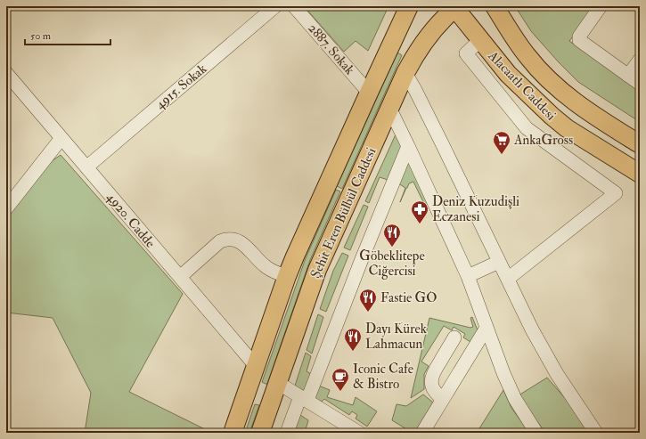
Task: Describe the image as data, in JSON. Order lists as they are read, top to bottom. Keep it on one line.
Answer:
{"streets":{"main road":["Alacaatlı Caddesi","Şehit Eren Bülbül Caddesi"],"street":["2887. Sokak","4915. Sokak","4920. Cadde"]},"crossings":[["2887. Sokak","Şehit Eren Bülbül Caddesi"],["Alacaatlı Caddesi","Şehit Eren Bülbül Caddesi"],["4915. Sokak","4920. Cadde"],["Şehit Eren Bülbül Caddesi","4920. Cadde"]],"places":{"supermarket":["AnkaGross"],"pharmacy":["Deniz Kuzudişli Eczanesi"],"restaurant":["Göbeklitepe Ciğercisi","Fastie GO","Dayı Kürek Lahmacun"],"cafe":["Iconic Cafe & Bistro"]},"scale_bar":"50 m"}
